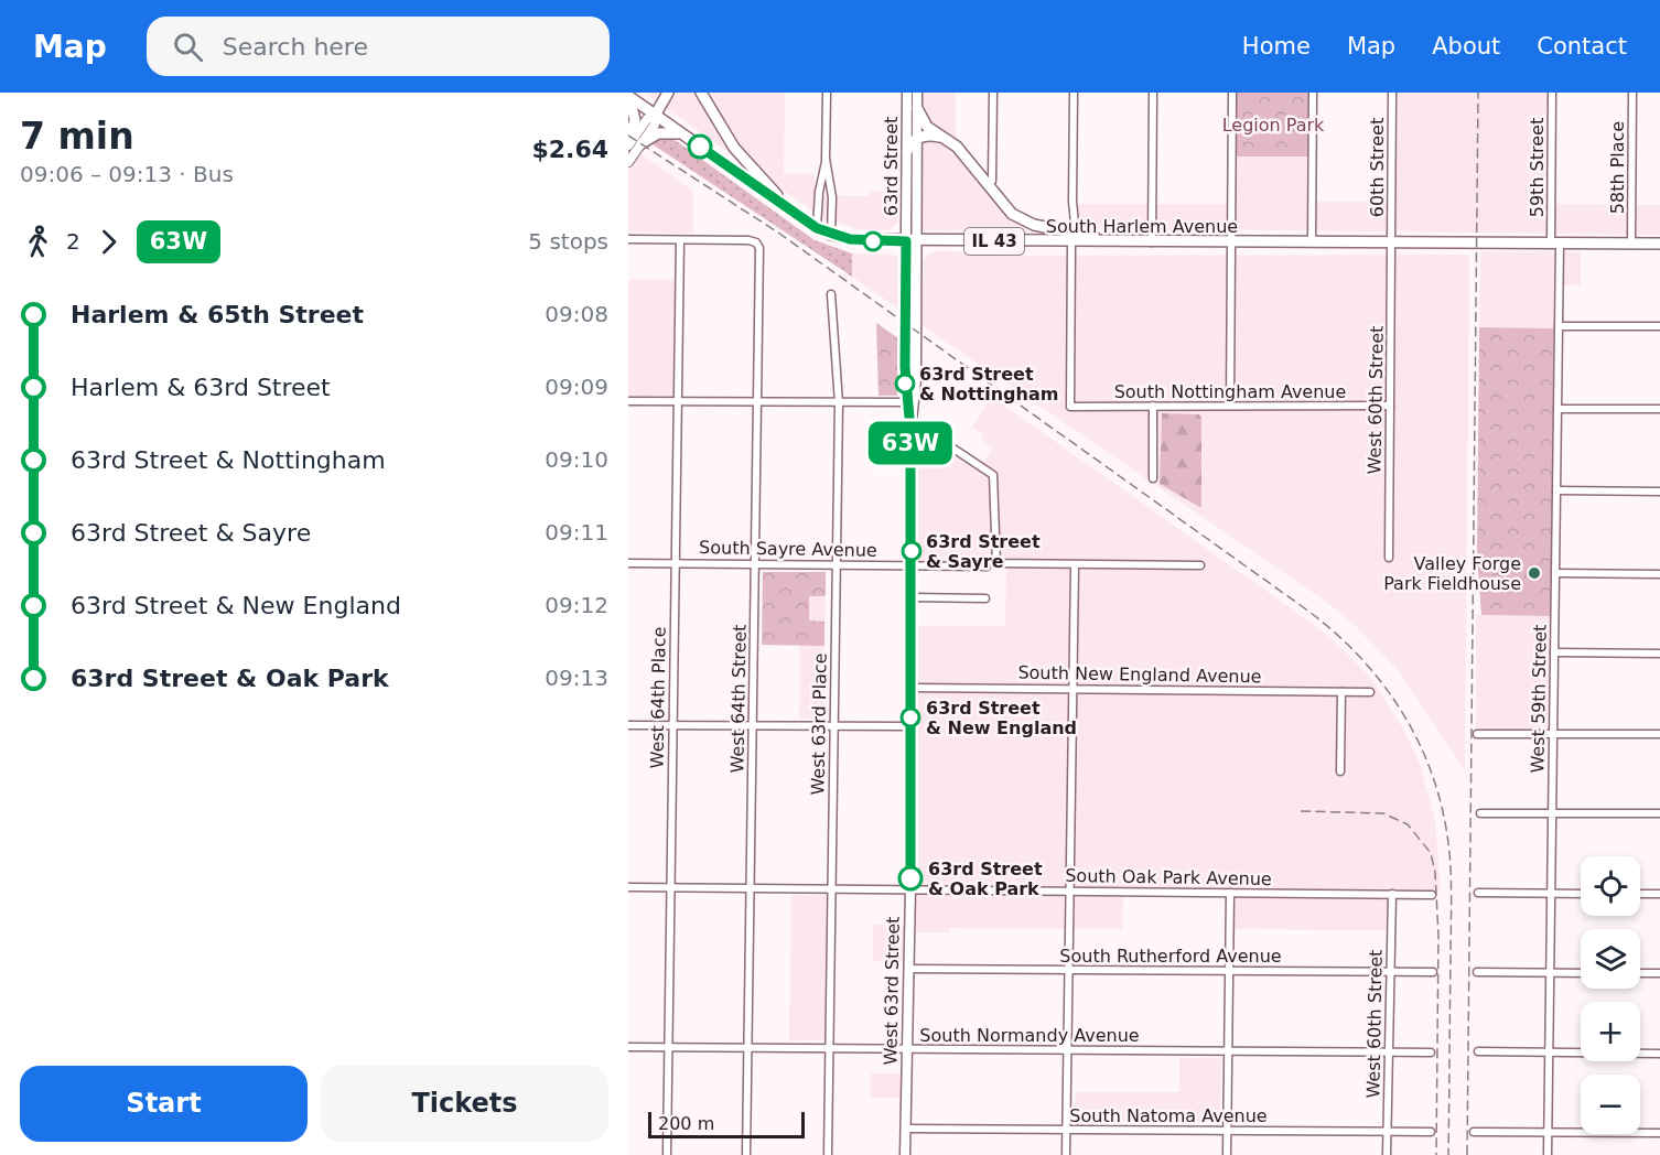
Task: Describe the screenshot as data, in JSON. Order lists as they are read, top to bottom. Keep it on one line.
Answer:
{"streets":{"main road":["63rd Street","South Harlem Avenue","IL 43","West 63rd Street"],"street":["60th Street","59th Street","58th Place","South Nottingham Avenue","West 60th Street","South Sayre Avenue","South New England Avenue","West 64th Place","West 64th Street","West 59th Street","West 63rd Place","South Oak Park Avenue","South Rutherford Avenue","South Normandy Avenue","South Natoma Avenue"]},"crossings":[["63rd Street","South Harlem Avenue"],["63rd Street","West 63rd Street"],["60th Street","South Harlem Avenue"],["60th Street","West 60th Street"],["59th Street","South Harlem Avenue"],["59th Street","West 59th Street"],["58th Place","South Harlem Avenue"],["South Harlem Avenue","South Nottingham Avenue"],["South Harlem Avenue","West 60th Street"],["South Harlem Avenue","West 59th Street"],["South Harlem Avenue","West 63rd Street"],["South Nottingham Avenue","West 60th Street"],["West 60th Street","South Oak Park Avenue"],["West 60th Street","South Rutherford Avenue"],["West 60th Street","South Normandy Avenue"],["West 60th Street","South Natoma Avenue"],["South Sayre Avenue","West 64th Place"],["South Sayre Avenue","West 64th Street"],["South Sayre Avenue","West 63rd Place"],["South Sayre Avenue","West 63rd Street"],["South New England Avenue","West 63rd Street"],["West 64th Place","West 64th Street"],["West 64th Place","South Oak Park Avenue"],["West 64th Place","South Normandy Avenue"],["West 64th Street","South Oak Park Avenue"],["West 64th Street","South Normandy Avenue"],["West 63rd Place","South Oak Park Avenue"],["West 63rd Place","South Normandy Avenue"],["South Oak Park Avenue","West 63rd Street"],["South Rutherford Avenue","West 63rd Street"],["West 63rd Street","South Normandy Avenue"],["West 63rd Street","South Natoma Avenue"]],"parks":["Legion Park"],"places":["63rd Street & Nottingham","63rd Street & Sayre","Valley Forge Park Fieldhouse","63rd Street & New England","63rd Street & Oak Park"],"lines":["bus line 63W"],"scale_bar":"200 m","page":{"header":"Map","search":"Search here","nav":["Home","Map","About","Contact"],"heading":["7 min","09:06 – 09:13 · Bus","$2.64"],"on_map":"63W","legs":["2","63W","5 stops"],"list":[{"name":"Harlem & 65th Street","value":"09:08"},{"name":"Harlem & 63rd Street","value":"09:09"},{"name":"63rd Street & Nottingham","value":"09:10"},{"name":"63rd Street & Sayre","value":"09:11"},{"name":"63rd Street & New England","value":"09:12"},{"name":"63rd Street & Oak Park","value":"09:13"}],"map_buttons":["+","−"],"buttons":["Start","Tickets"],"scale":"200 m"}}
